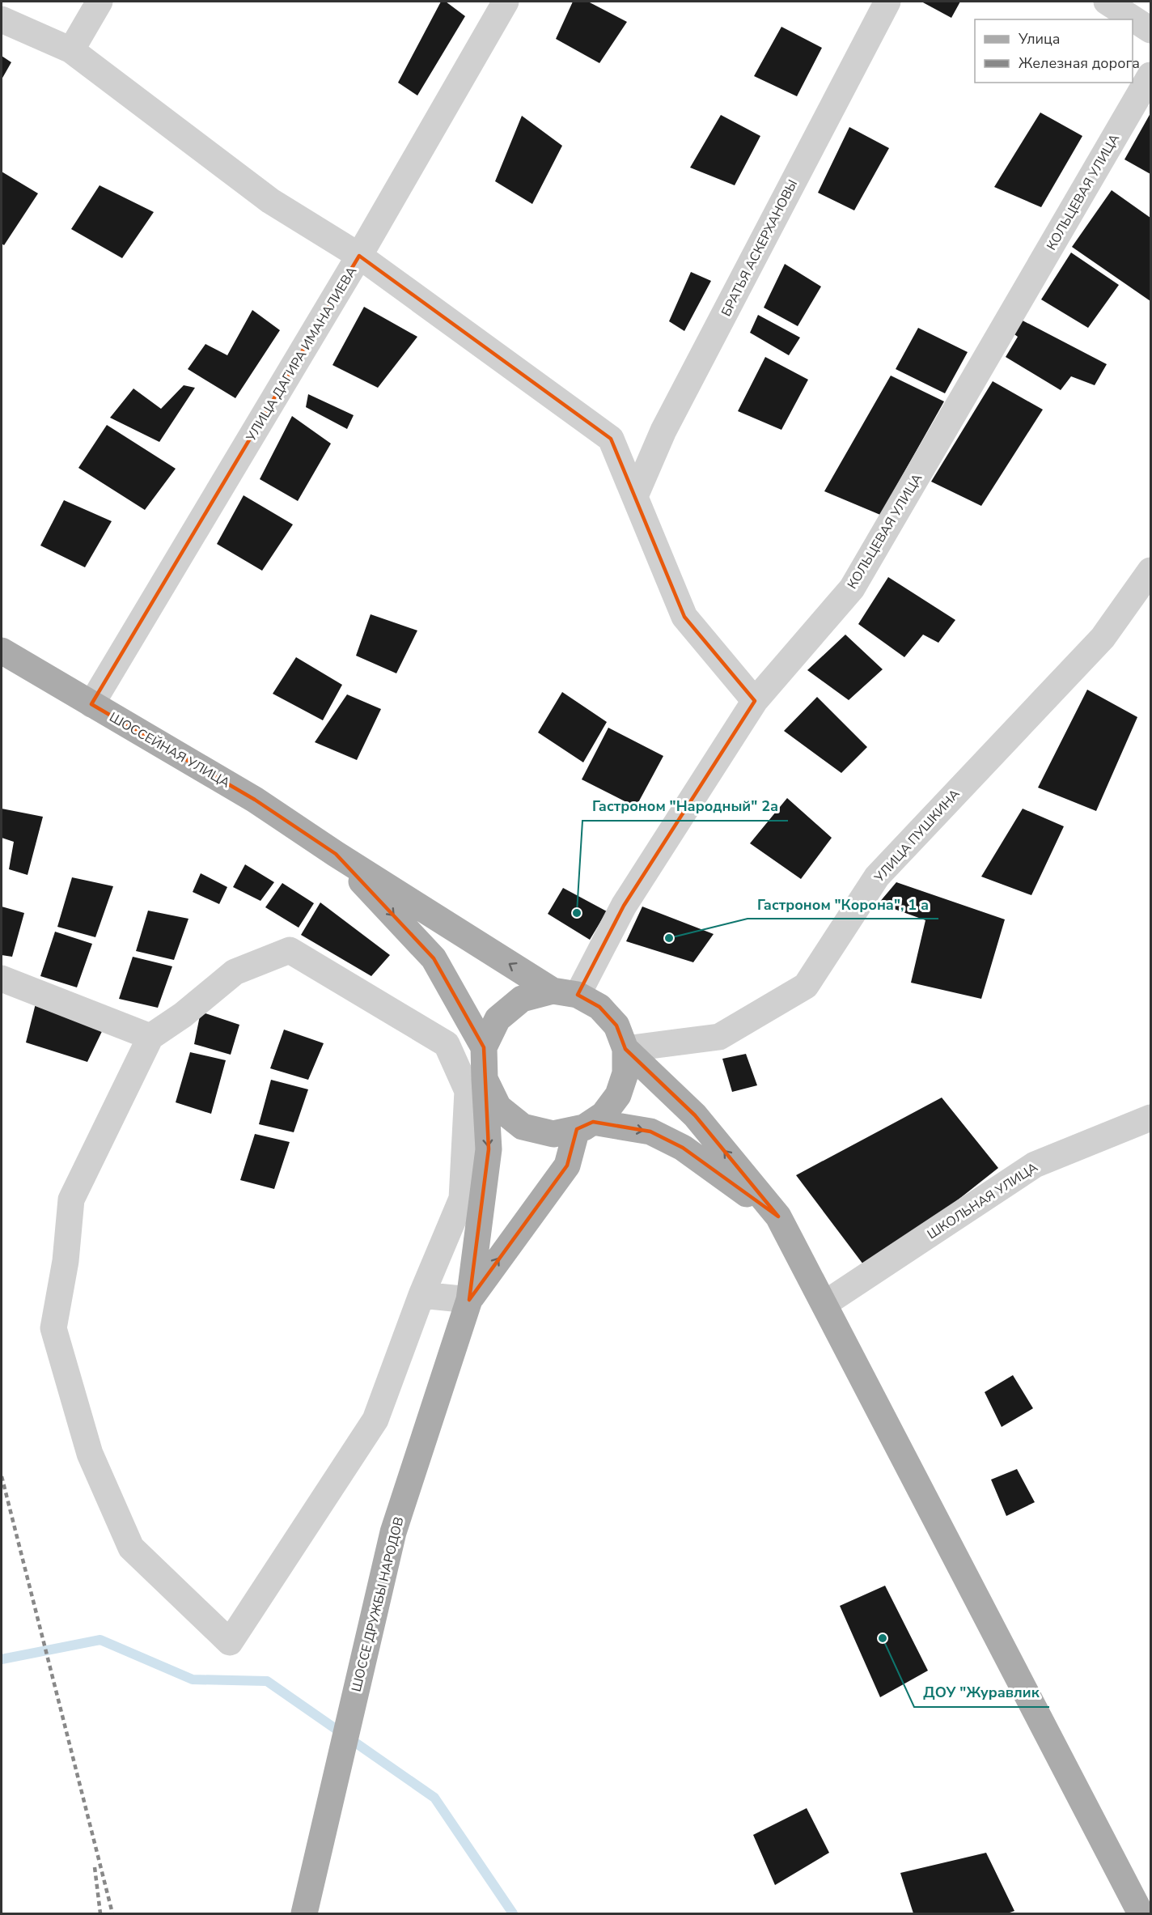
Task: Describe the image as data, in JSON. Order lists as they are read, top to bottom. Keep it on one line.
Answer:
{"streets":{"main road":["ШОССЕЙНАЯ УЛИЦА","ШОССЕ ДРУЖБЫ НАРОДОВ"],"street":["КОЛЬЦЕВАЯ УЛИЦА","БРАТЬЯ АСКЕРХАНОВЫ","УЛИЦА ДАГИРА ИМАНАЛИЕВА","УЛИЦА ПУШКИНА","ШКОЛЬНАЯ УЛИЦА"]},"crossings":[["КОЛЬЦЕВАЯ УЛИЦА","УЛИЦА ПУШКИНА"],["УЛИЦА ДАГИРА ИМАНАЛИЕВА","ШОССЕЙНАЯ УЛИЦА"]],"places":["Гастроном \"Народный\" 2а","Гастроном \"Корона\", 1 а","ДОУ \"Журавлик"],"legend":["Улица","Железная дорога"]}
